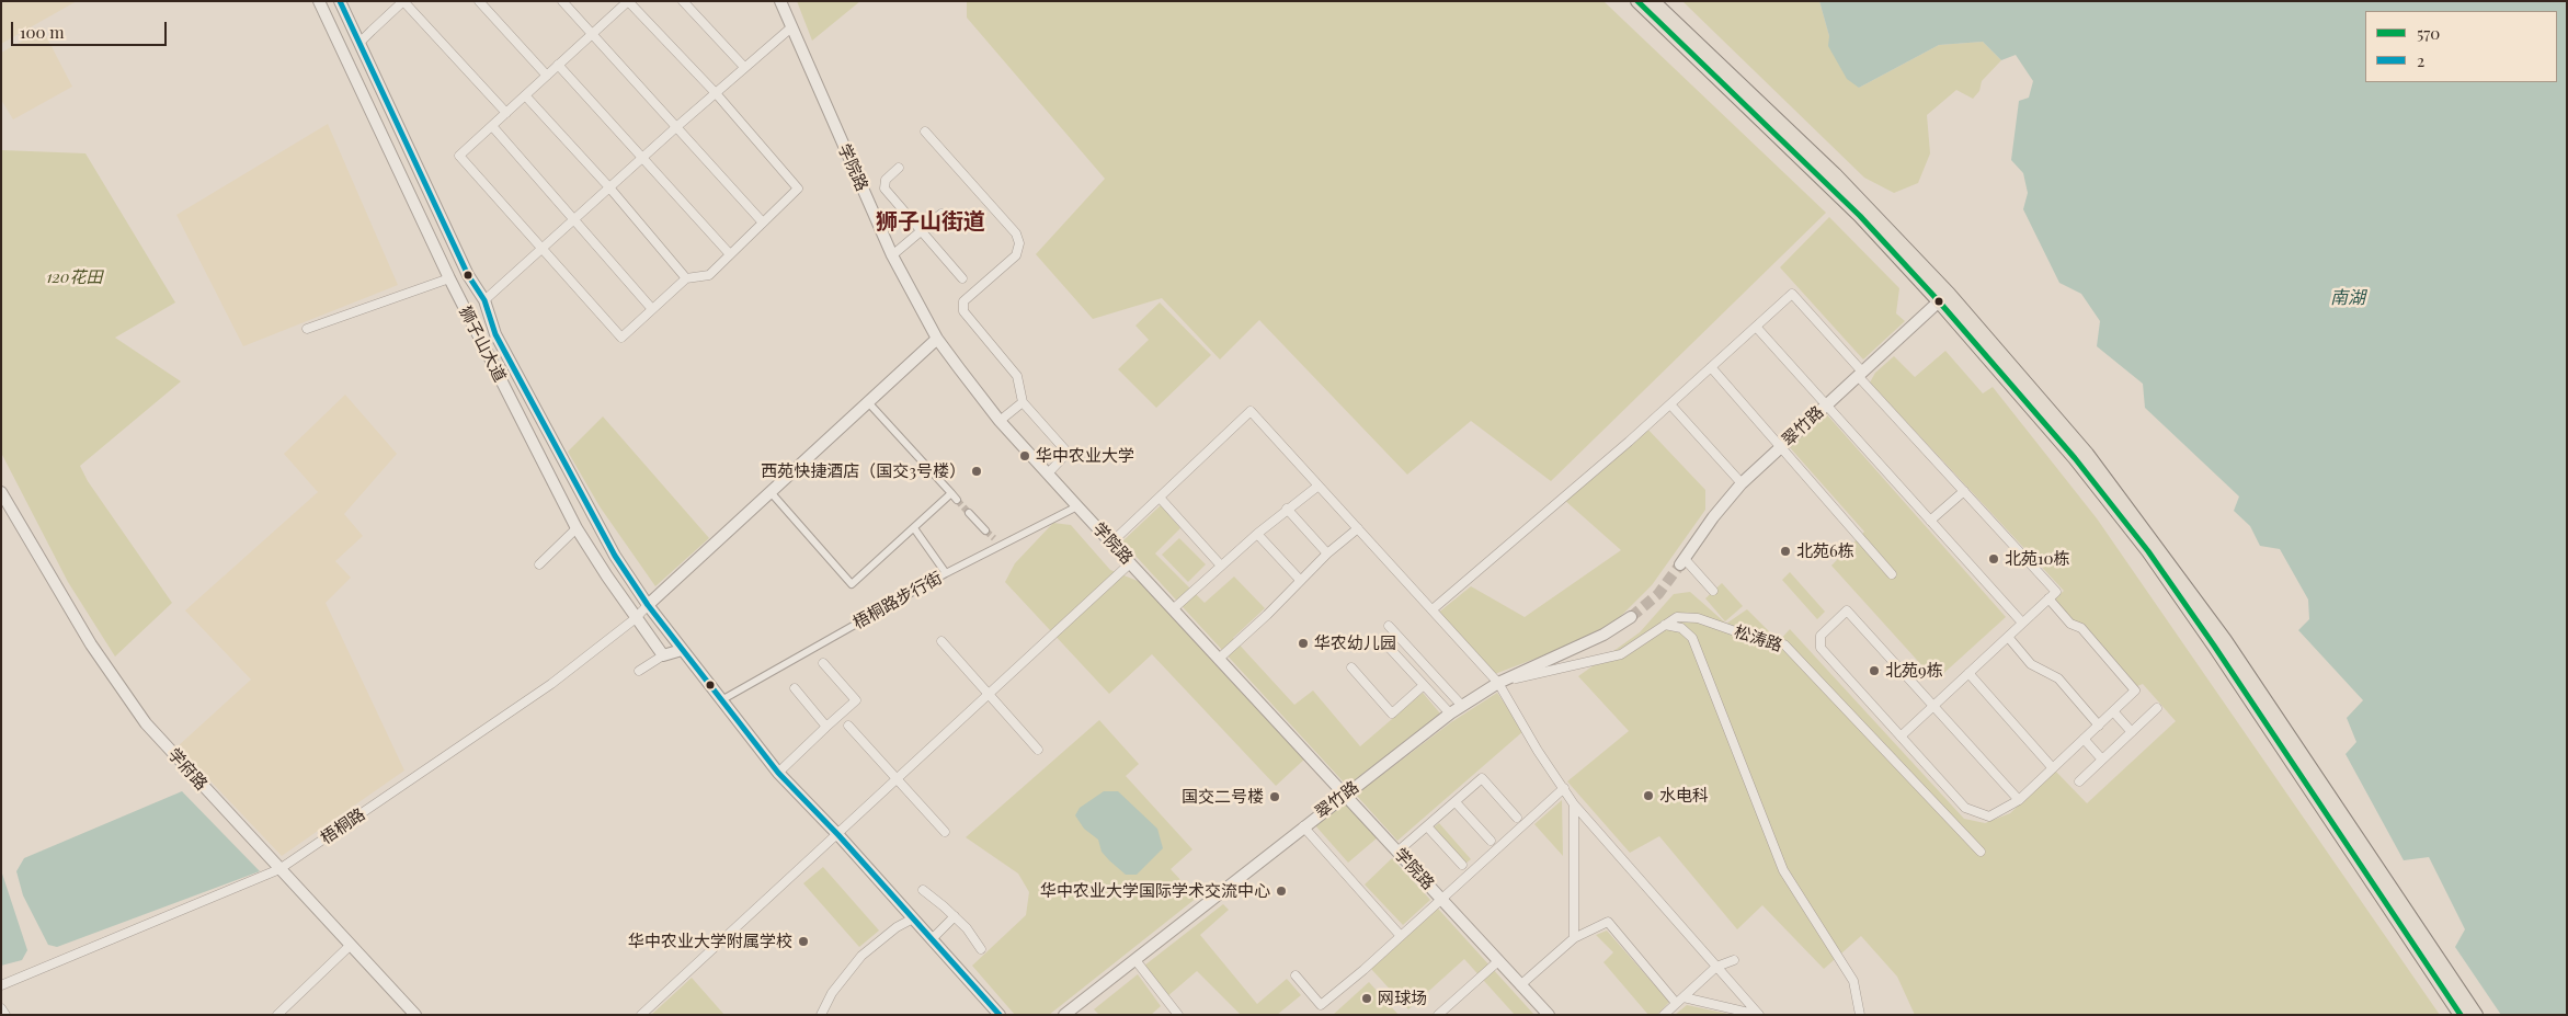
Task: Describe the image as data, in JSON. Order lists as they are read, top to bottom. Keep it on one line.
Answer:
{"streets":{"street":["学院路","狮子山大道","翠竹路","梧桐路步行街","松涛路","学府路","梧桐路"]},"crossings":[["学院路","翠竹路"],["学院路","梧桐路步行街"],["狮子山大道","梧桐路步行街"],["狮子山大道","梧桐路"],["翠竹路","松涛路"],["学府路","梧桐路"]],"districts":["狮子山街道"],"water":["南湖"],"parks":["120花田"],"places":["华中农业大学","西苑快捷酒店（国交3号楼）","北苑6栋","北苑10栋","华农幼儿园","北苑9栋","水电科","国交二号楼","华中农业大学国际学术交流中心","华中农业大学附属学校","网球场"],"lines":["transit line 570","transit line 2"],"legend":["570","2"],"scale_bar":"100 m"}
